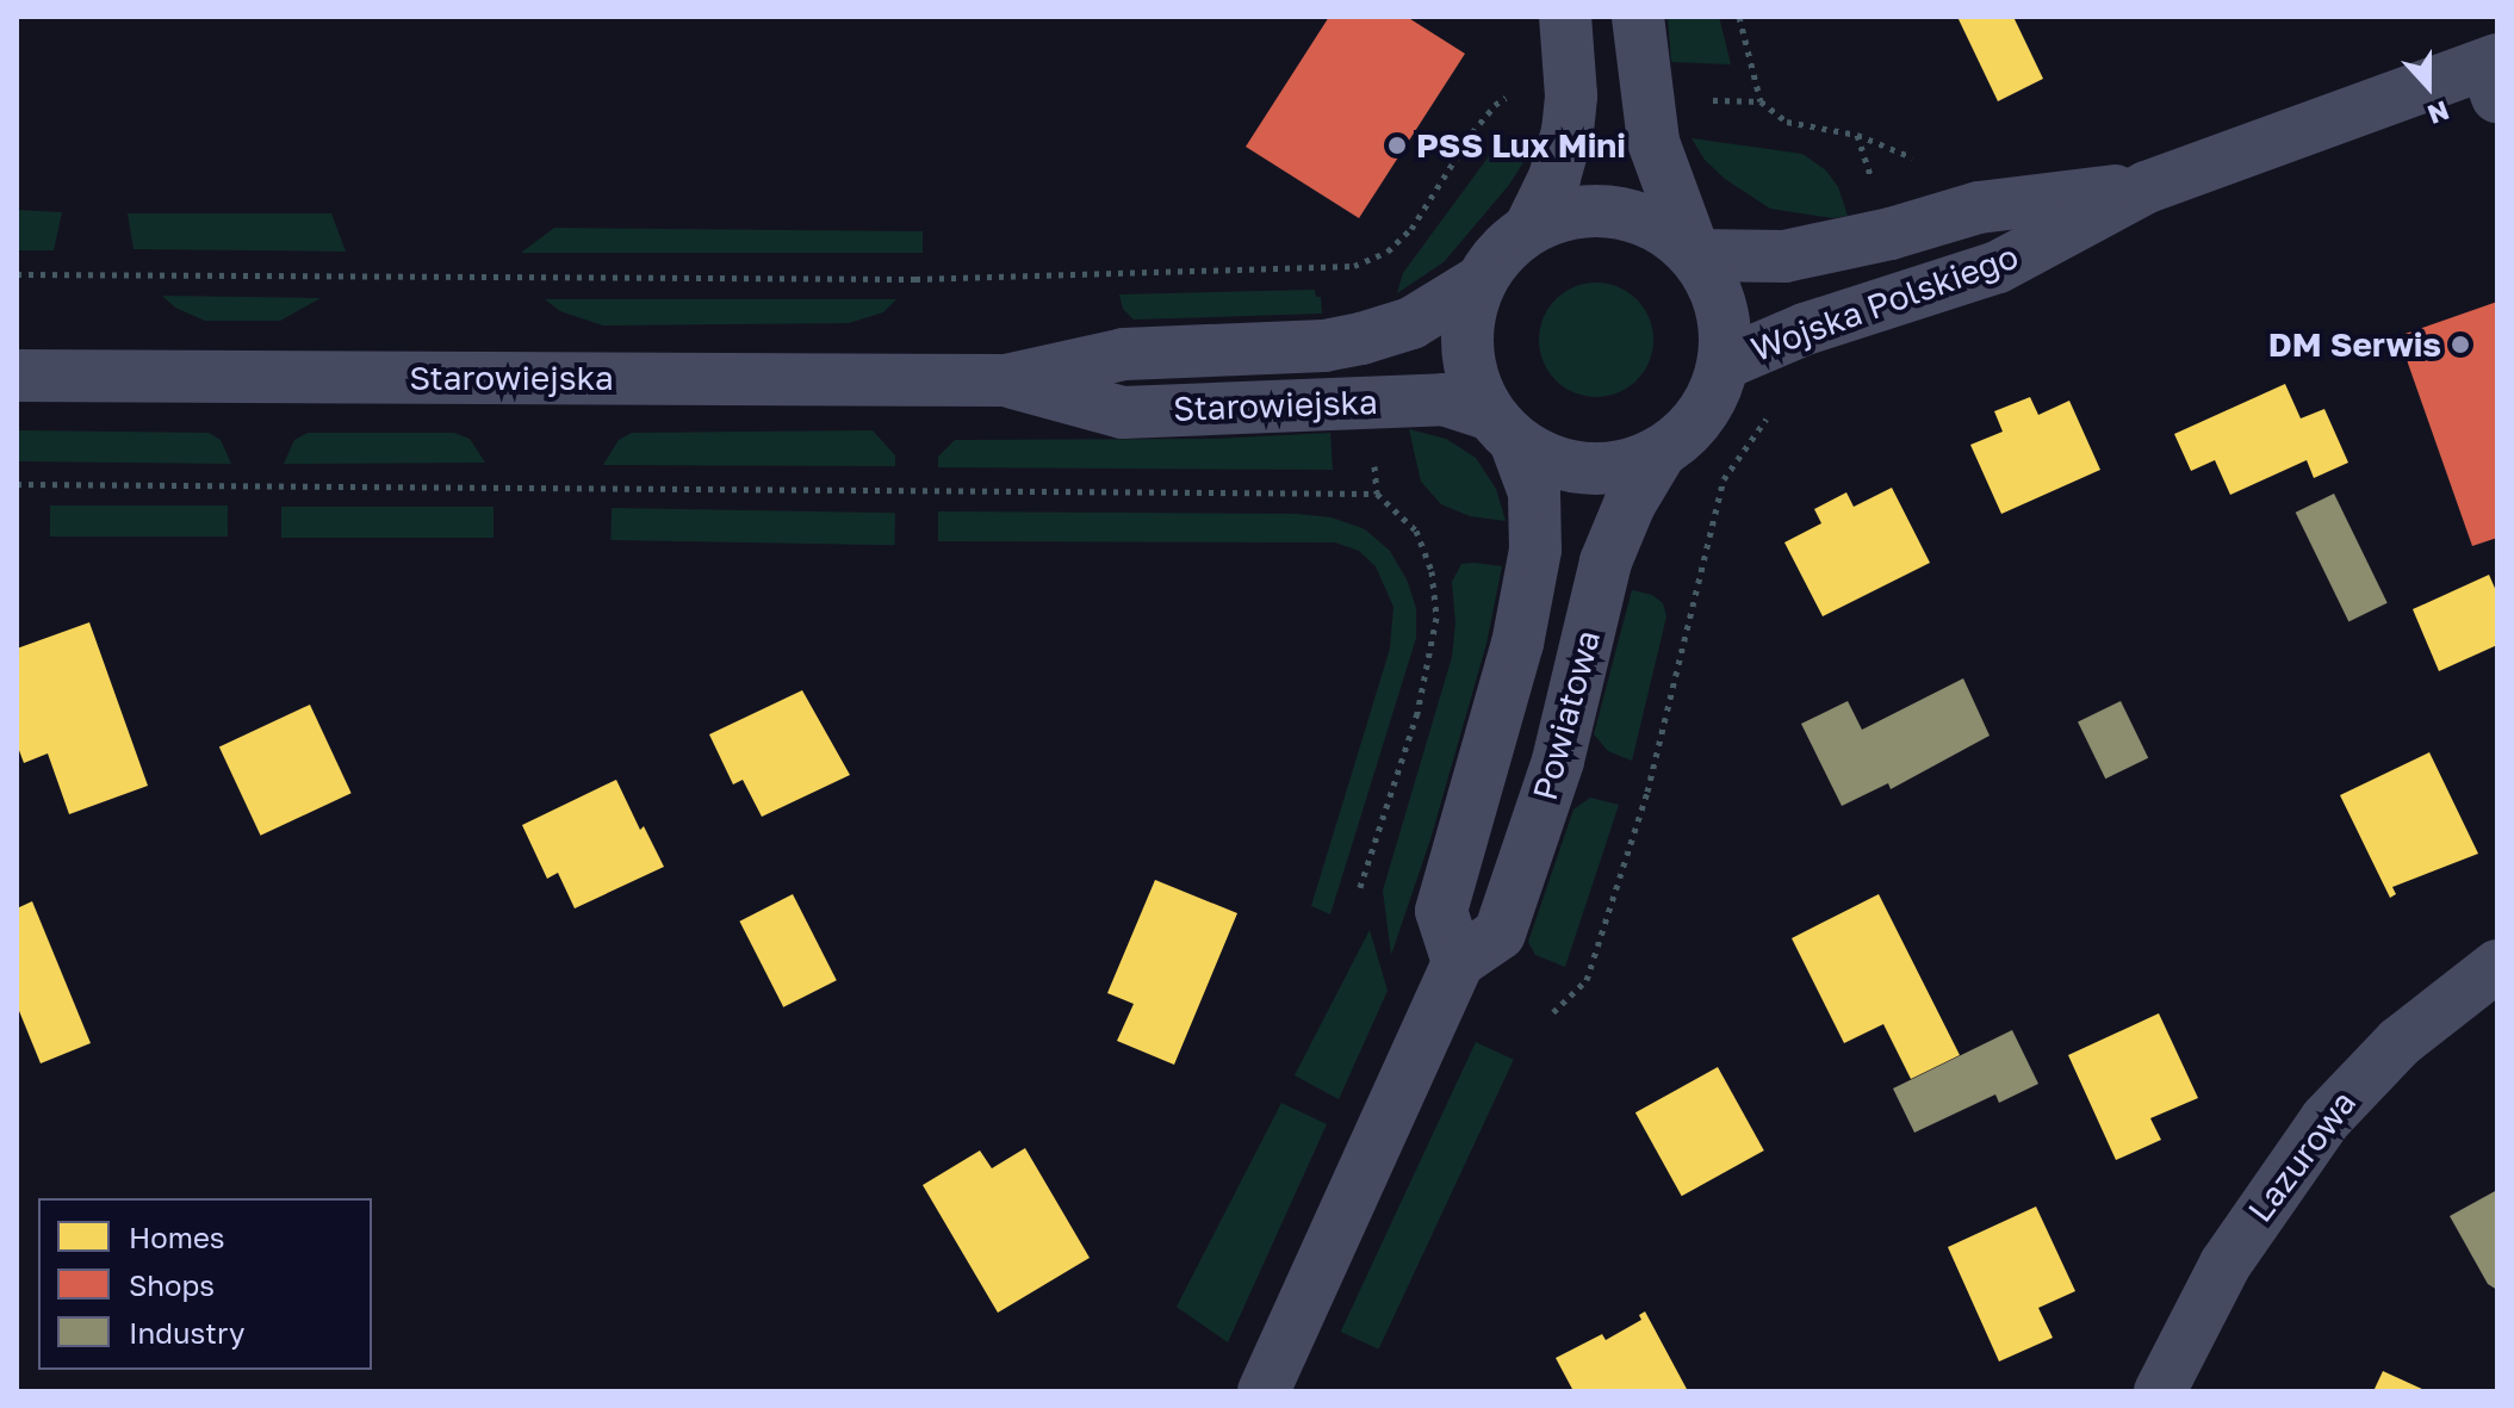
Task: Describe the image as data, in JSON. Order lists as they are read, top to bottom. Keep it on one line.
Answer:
{"streets":{"street":["Wojska Polskiego","Starowiejska","Powiatowa","Lazurowa"]},"crossings":[["Wojska Polskiego","Starowiejska"],["Wojska Polskiego","Powiatowa"],["Starowiejska","Powiatowa"]],"places":["PSS Lux Mini","DM Serwis"],"legend":["Homes","Shops","Industry"],"north":"bottom"}
